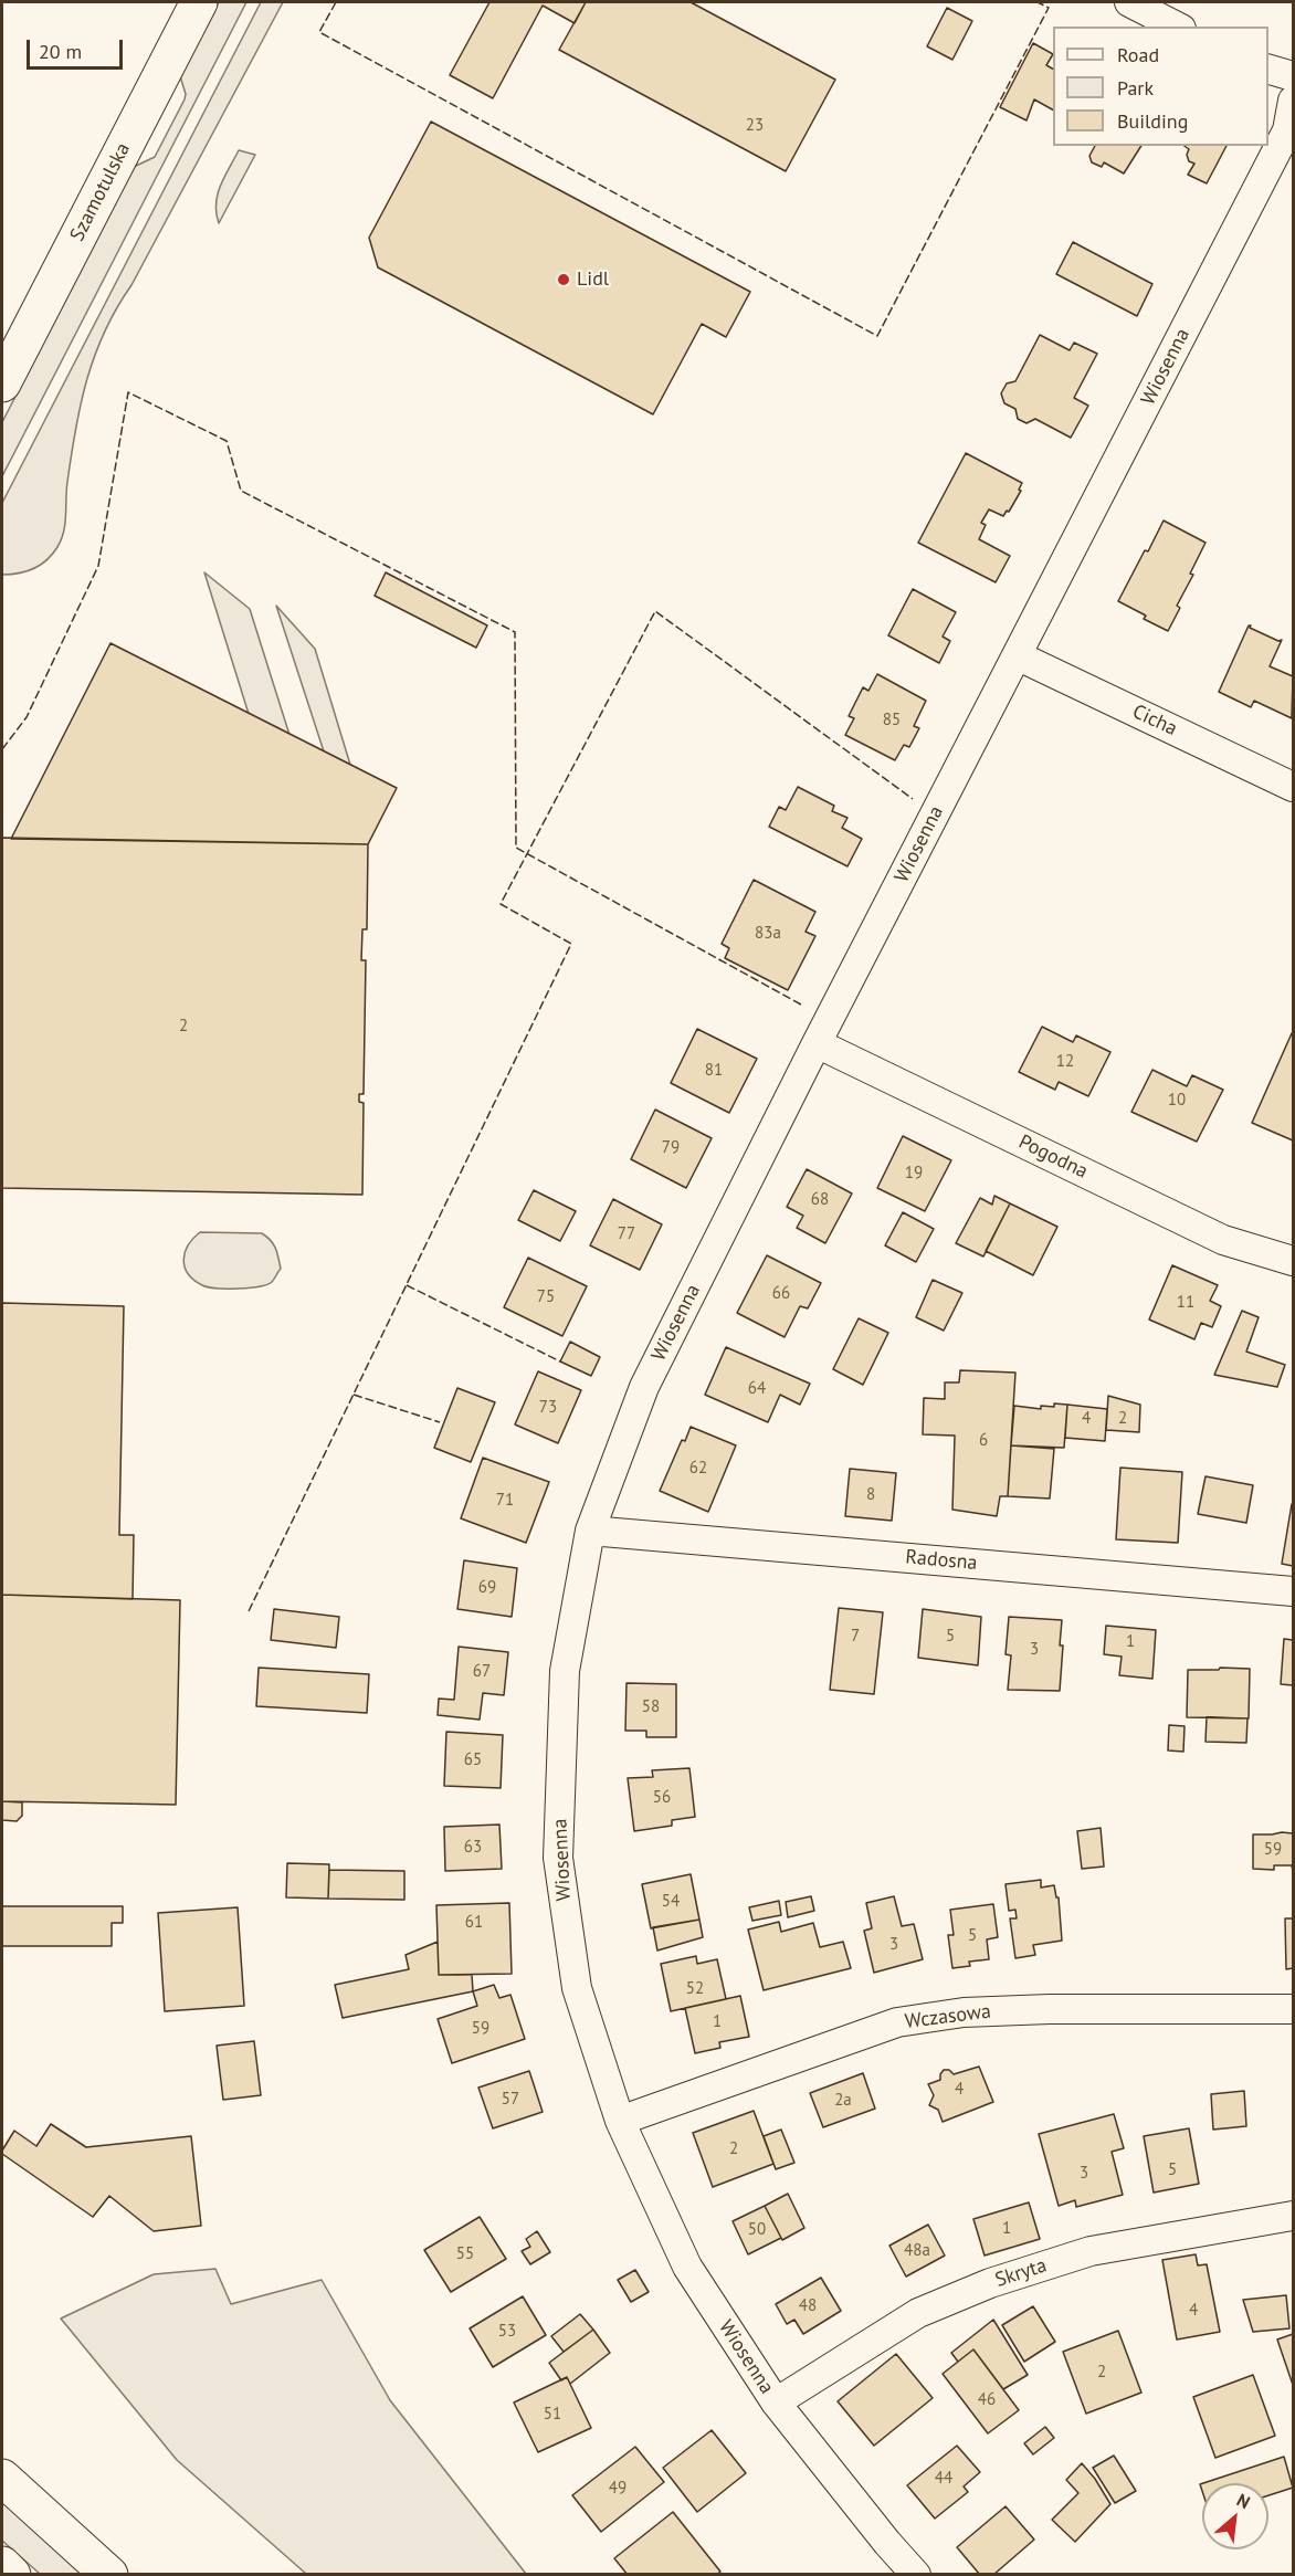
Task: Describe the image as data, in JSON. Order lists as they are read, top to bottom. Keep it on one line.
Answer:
{"streets":{"street":["Szamotulska","Wiosenna","Cicha","Pogodna","Radosna","Wczasowa","Skryta"]},"crossings":[["Wiosenna","Cicha"],["Wiosenna","Pogodna"],["Wiosenna","Radosna"],["Wiosenna","Wczasowa"],["Wiosenna","Skryta"]],"places":["Lidl"],"house_numbers":["23","85","83a","2","12","81","10","79","19","68","77","66","75","11","64","73","4","2","6","62","8","71","69","7","5","1","3","67","58","65","56","63","59","54","61","5","3","52","1","59","4","57","2a","2","5","3","1","50","48a","55","48","4","53","2","46","51","44","49"],"legend":["Road","Park","Building"],"scale_bar":"20 m","north":"top right"}
